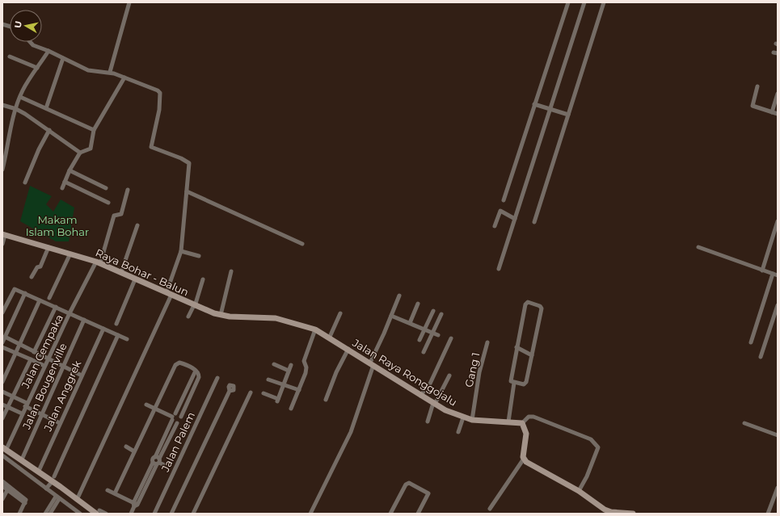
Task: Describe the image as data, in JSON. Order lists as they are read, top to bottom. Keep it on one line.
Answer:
{"streets":{"street":["Raya Bohar - Balun","Jalan Cempaka","Gang 1","Jalan Raya Ronggojalu","Jalan Bougenville","Jalan Anggrek","Jalan Palem"]},"crossings":[["Raya Bohar - Balun","Jalan Cempaka"],["Raya Bohar - Balun","Jalan Raya Ronggojalu"],["Gang 1","Jalan Raya Ronggojalu"]],"parks":["Makam Islam Bohar"],"north":"left"}
